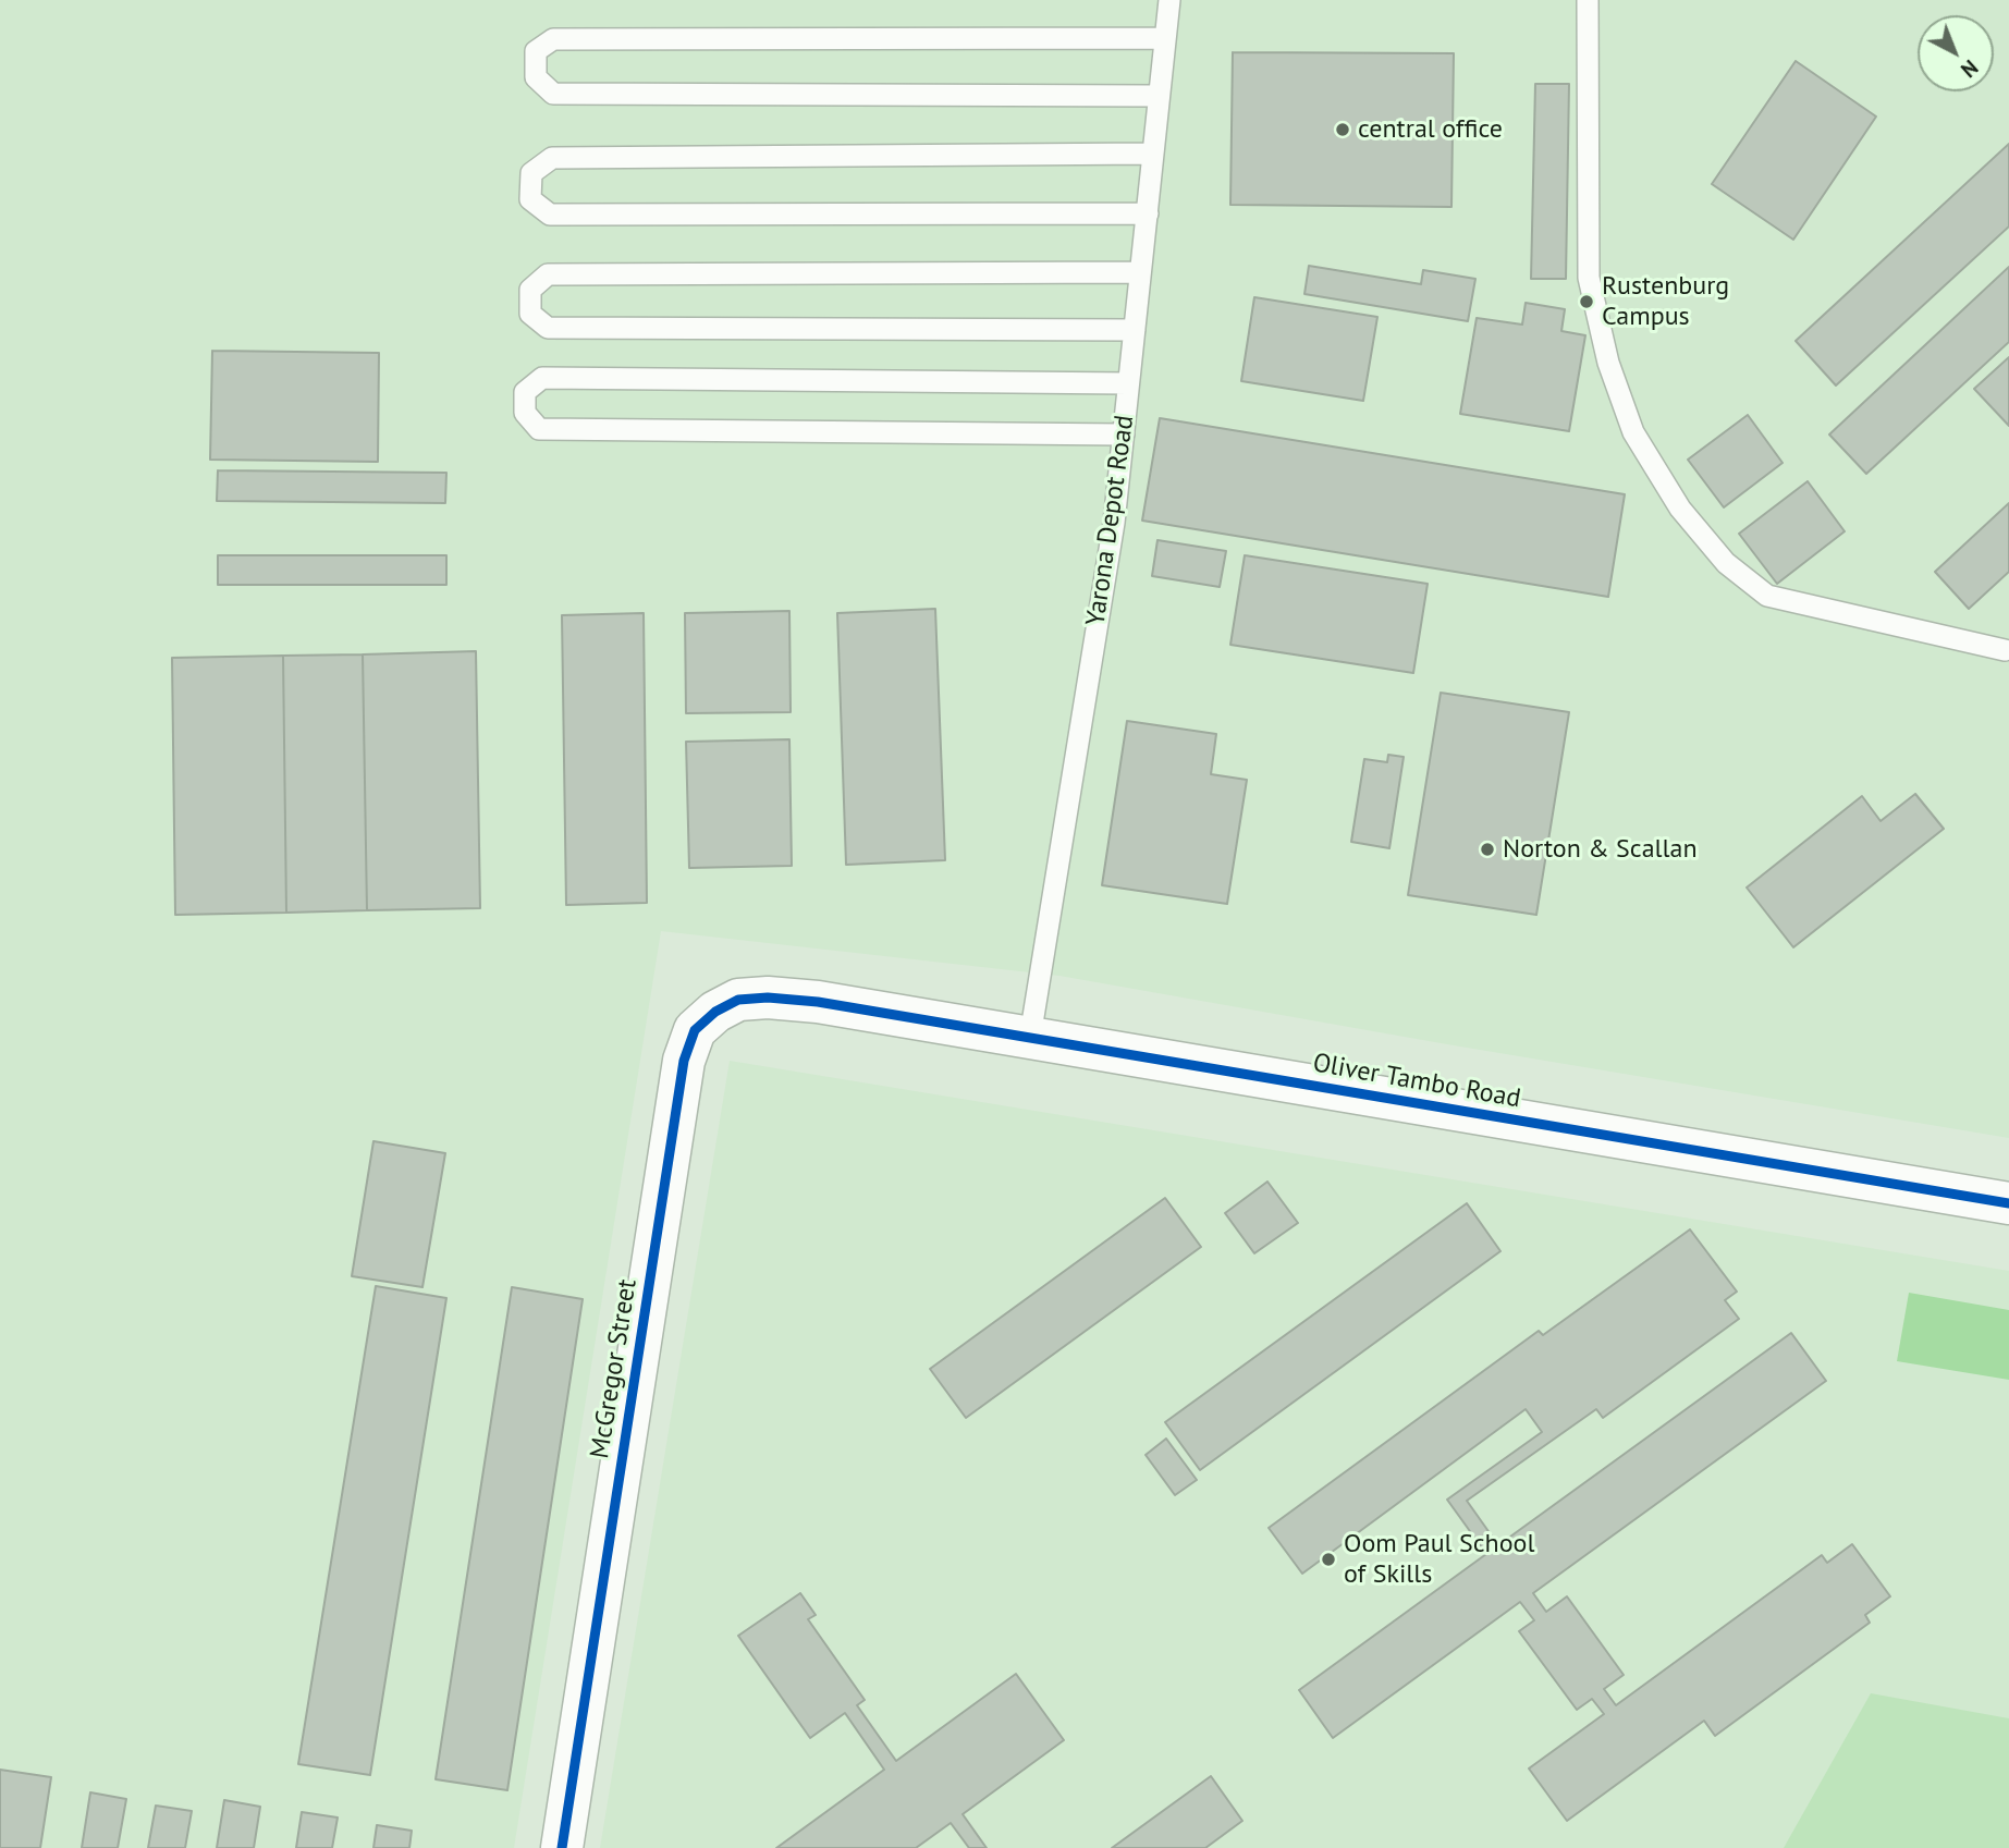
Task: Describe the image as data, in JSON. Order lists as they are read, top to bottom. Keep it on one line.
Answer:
{"streets":{"street":["Oliver Tambo Road","McGregor Street"],"lane":["Yarona Depot Road"]},"crossings":[["Yarona Depot Road","Oliver Tambo Road"],["Oliver Tambo Road","McGregor Street"]],"places":["central office","Rustenburg Campus","Norton & Scallan","Oom Paul School of Skills"],"north":"bottom right"}
